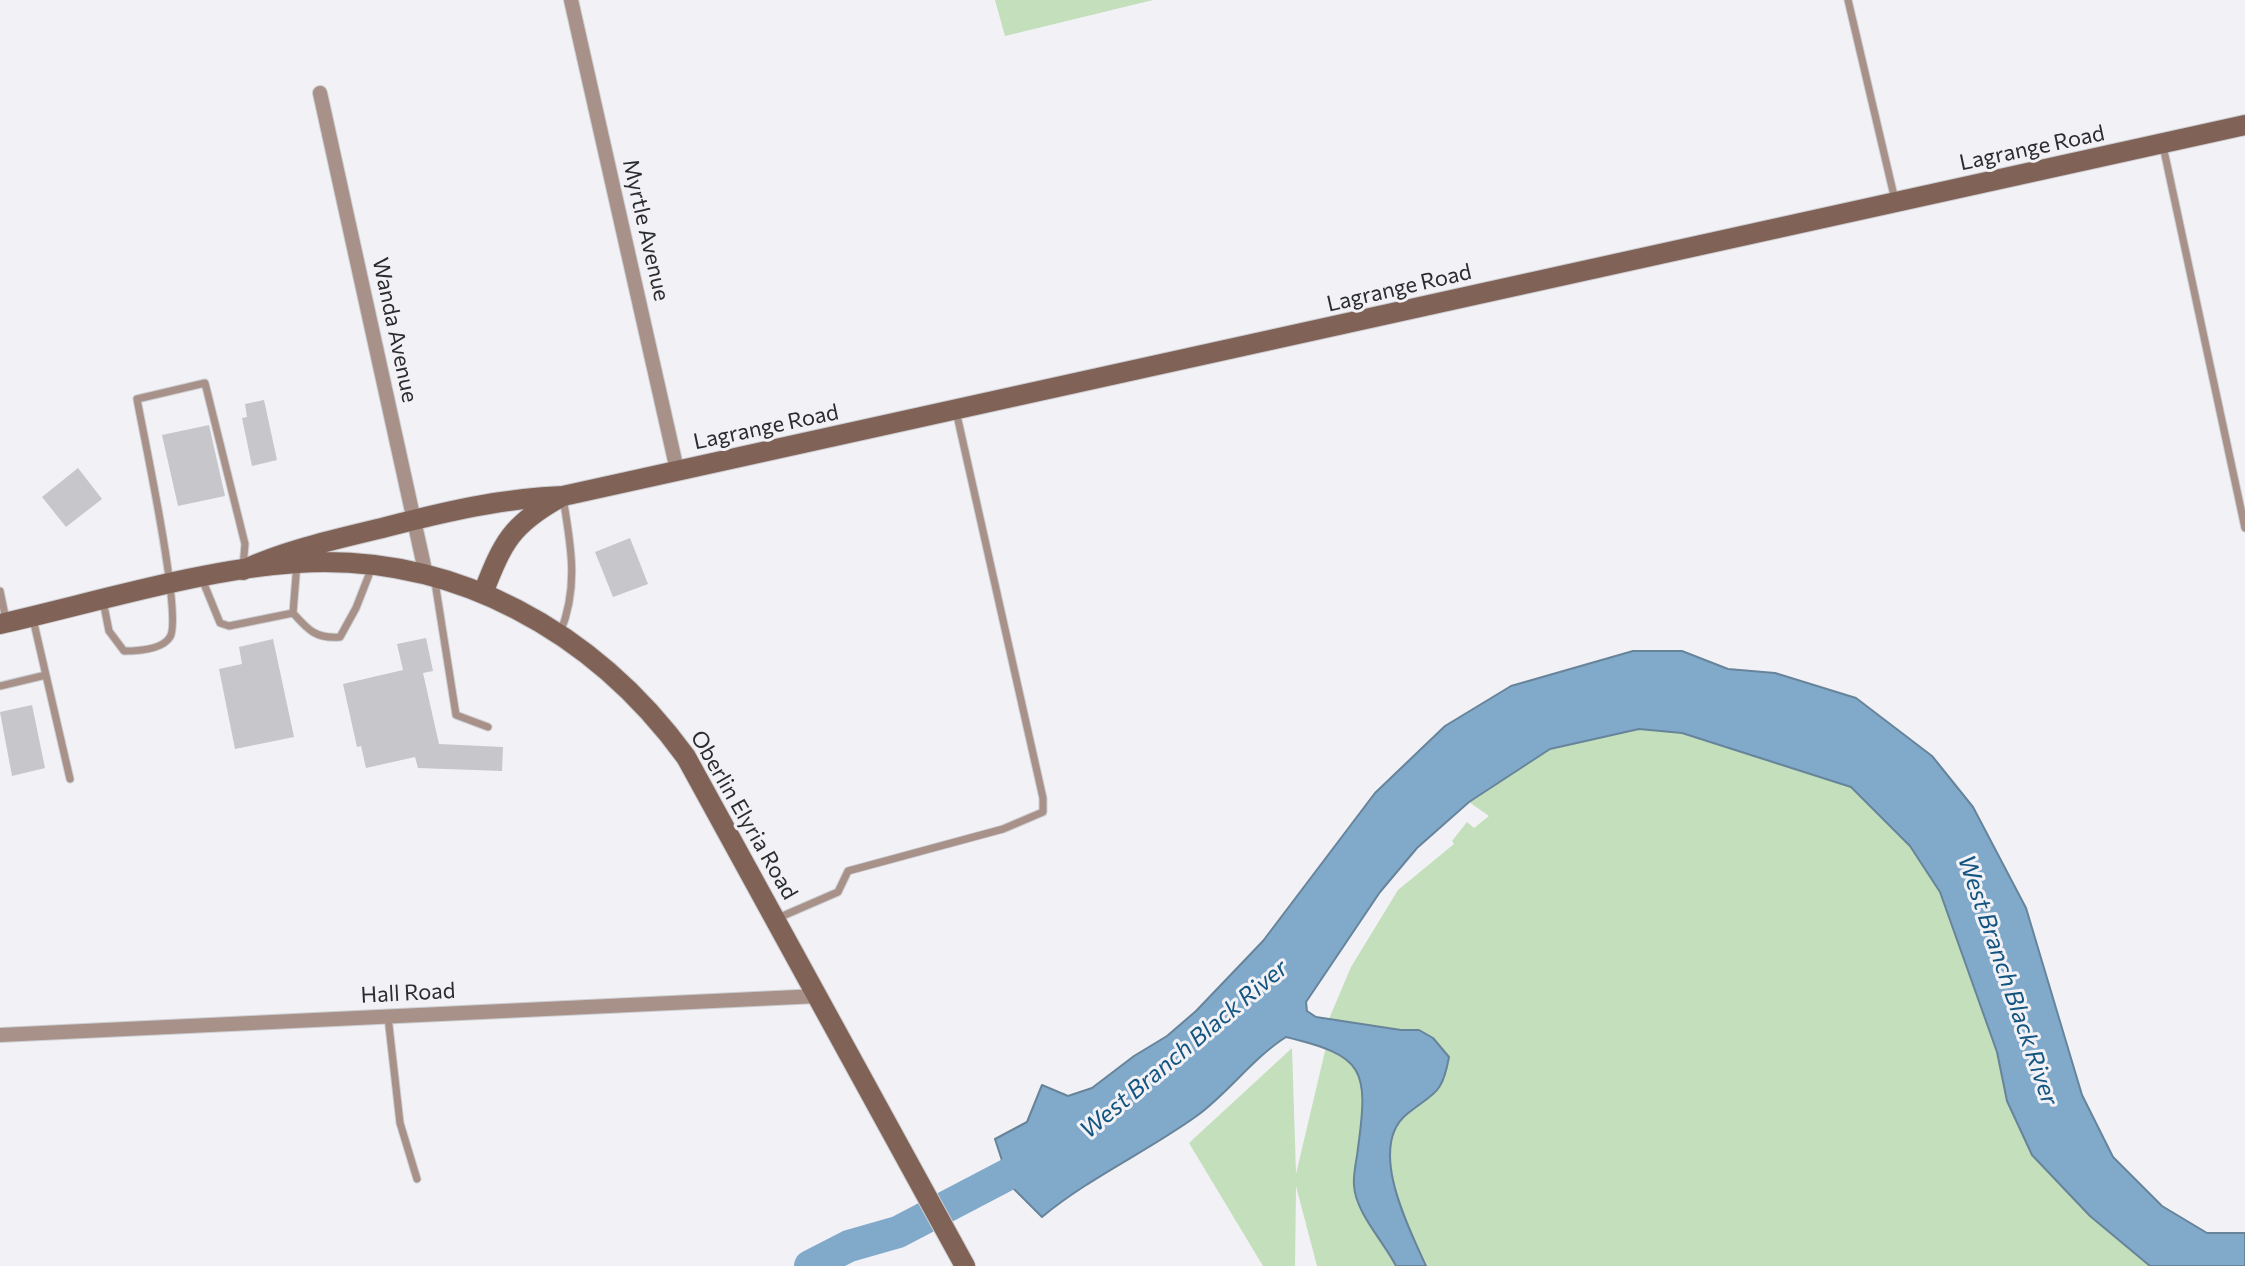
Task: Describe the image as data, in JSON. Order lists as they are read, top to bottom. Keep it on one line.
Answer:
{"streets":{"main road":["Lagrange Road","Oberlin Elyria Road"],"street":["Myrtle Avenue","Wanda Avenue","Hall Road"]},"crossings":[["Lagrange Road","Myrtle Avenue"],["Lagrange Road","Wanda Avenue"],["Lagrange Road","Oberlin Elyria Road"],["Wanda Avenue","Oberlin Elyria Road"],["Oberlin Elyria Road","Hall Road"]],"water":["West Branch Black River"]}
